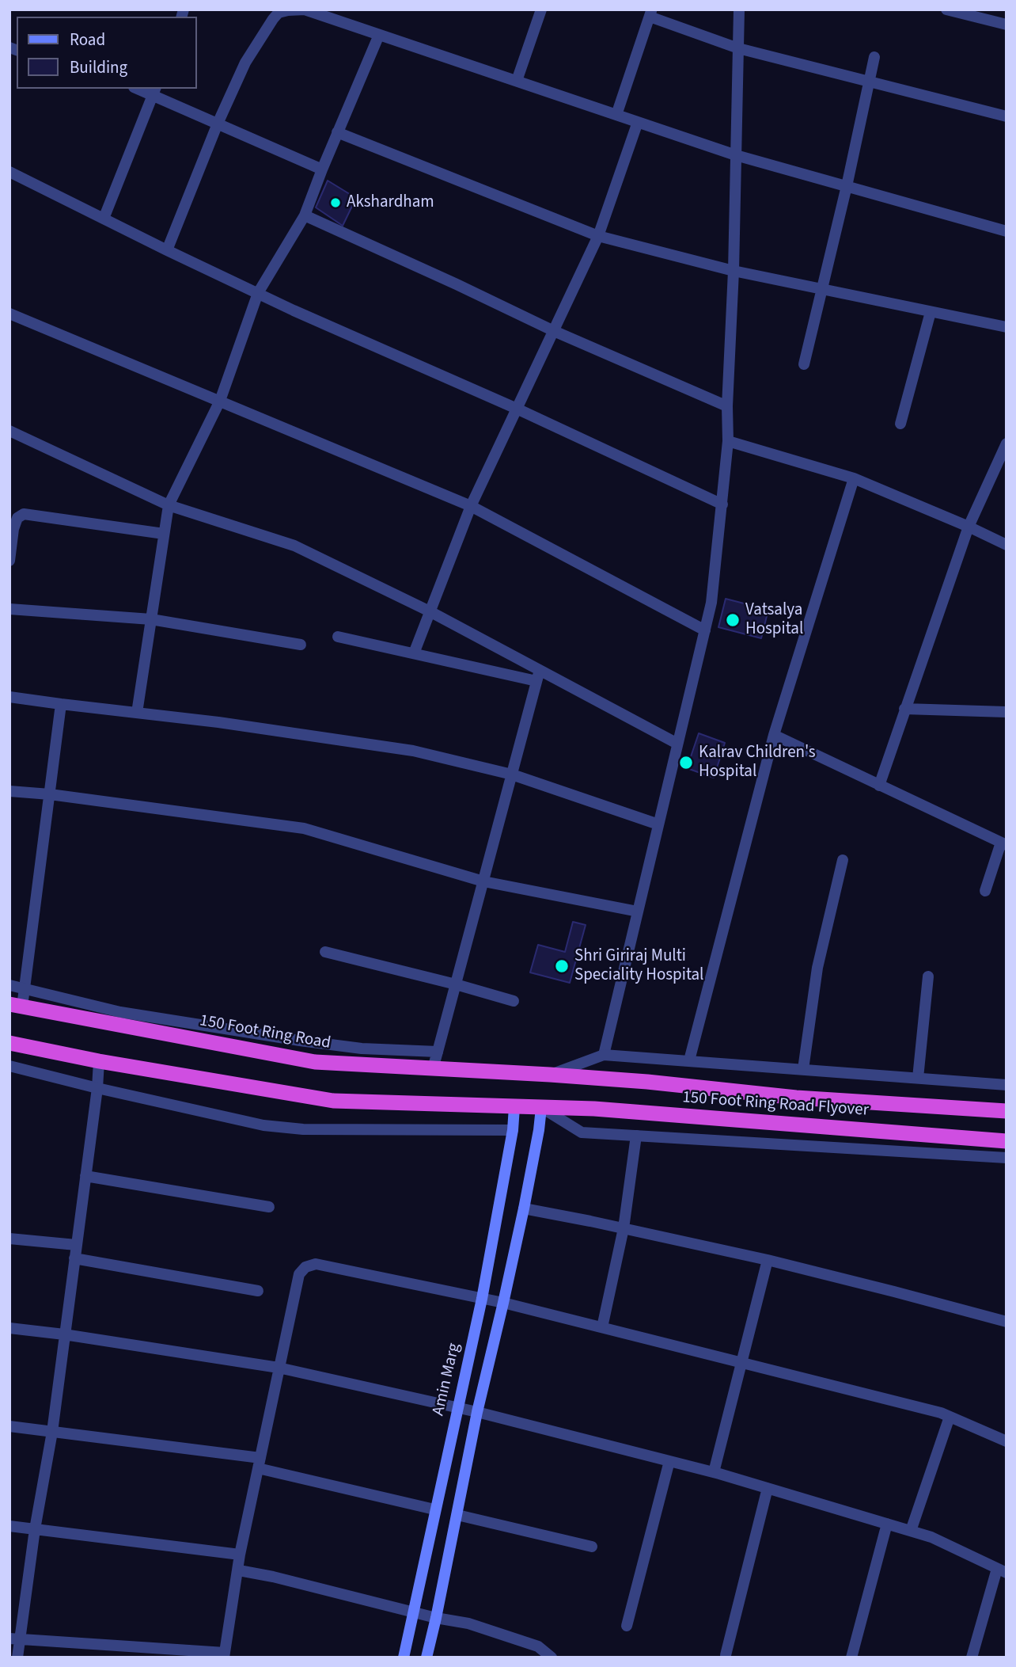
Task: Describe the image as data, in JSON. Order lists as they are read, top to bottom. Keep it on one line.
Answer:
{"streets":{"highway":["150 Foot Ring Road","150 Foot Ring Road Flyover"],"main road":["Amin Marg"]},"crossings":[["150 Foot Ring Road","150 Foot Ring Road Flyover"]],"places":["Akshardham","Vatsalya Hospital","Kalrav Children's Hospital","Shri Giriraj Multi Speciality Hospital"],"legend":["Road","Building"]}
